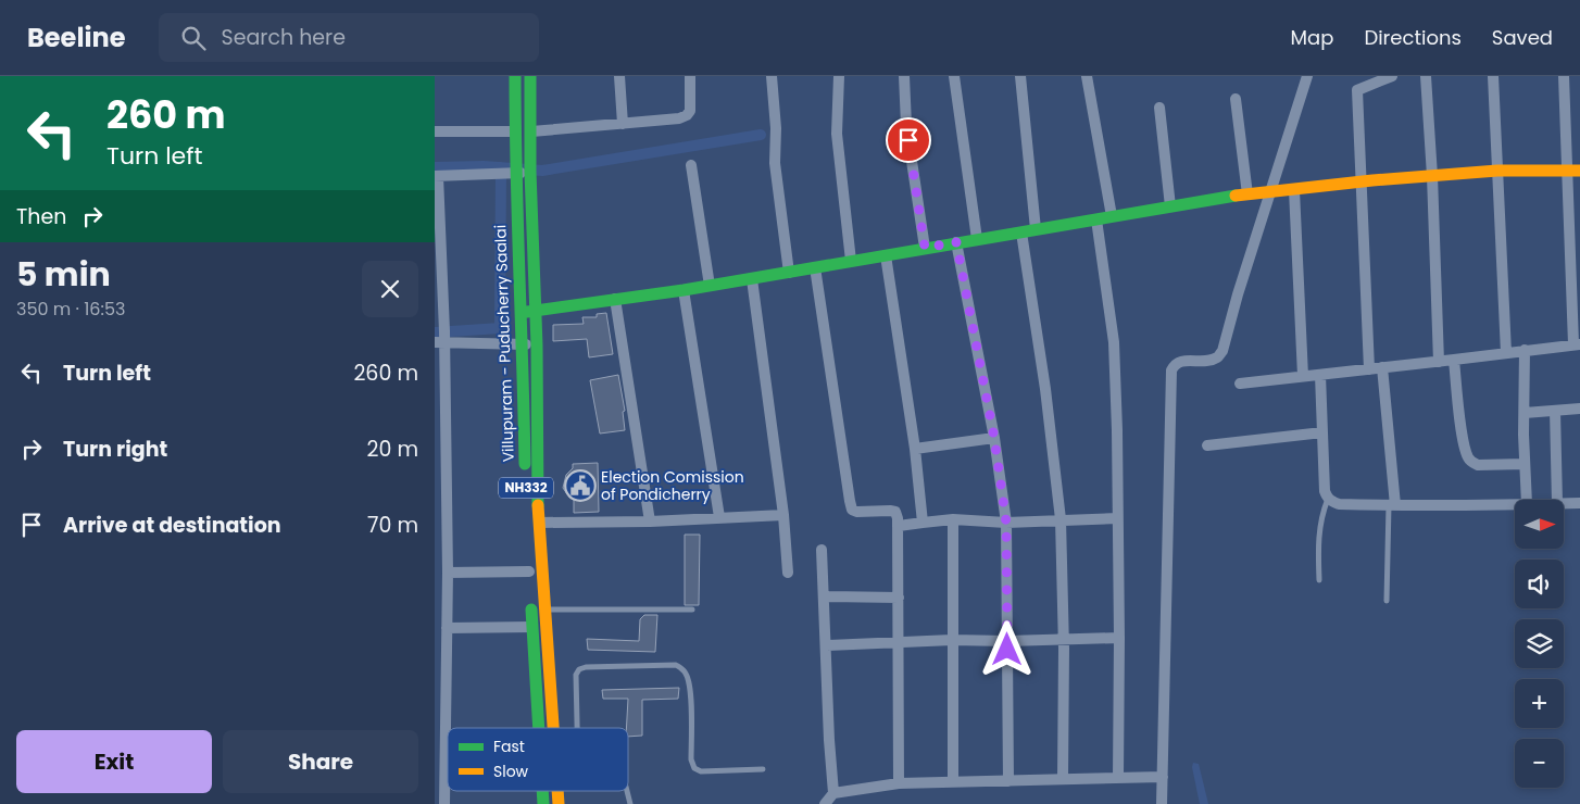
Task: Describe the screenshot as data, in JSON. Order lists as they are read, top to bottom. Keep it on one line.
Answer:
{"streets":{"main road":["Villupuram - Puducherry Saalai","NH332"]},"crossings":[["Villupuram - Puducherry Saalai","NH332"]],"places":{"public building":["Election Comission of Pondicherry"]},"legend":["Fast","Slow"],"north":"right","page":{"header":"Beeline","search":"Search here","nav":["Map","Directions","Saved"],"turn":["260 m","Turn left"],"then":"Then","heading":["5 min","350 m · 16:53"],"list":[{"name":"Turn left","value":"260 m"},{"name":"Turn right","value":"20 m"},{"name":"Arrive at destination","value":"70 m"}],"map_buttons":["+","−"],"buttons":["Exit","Share"]}}
